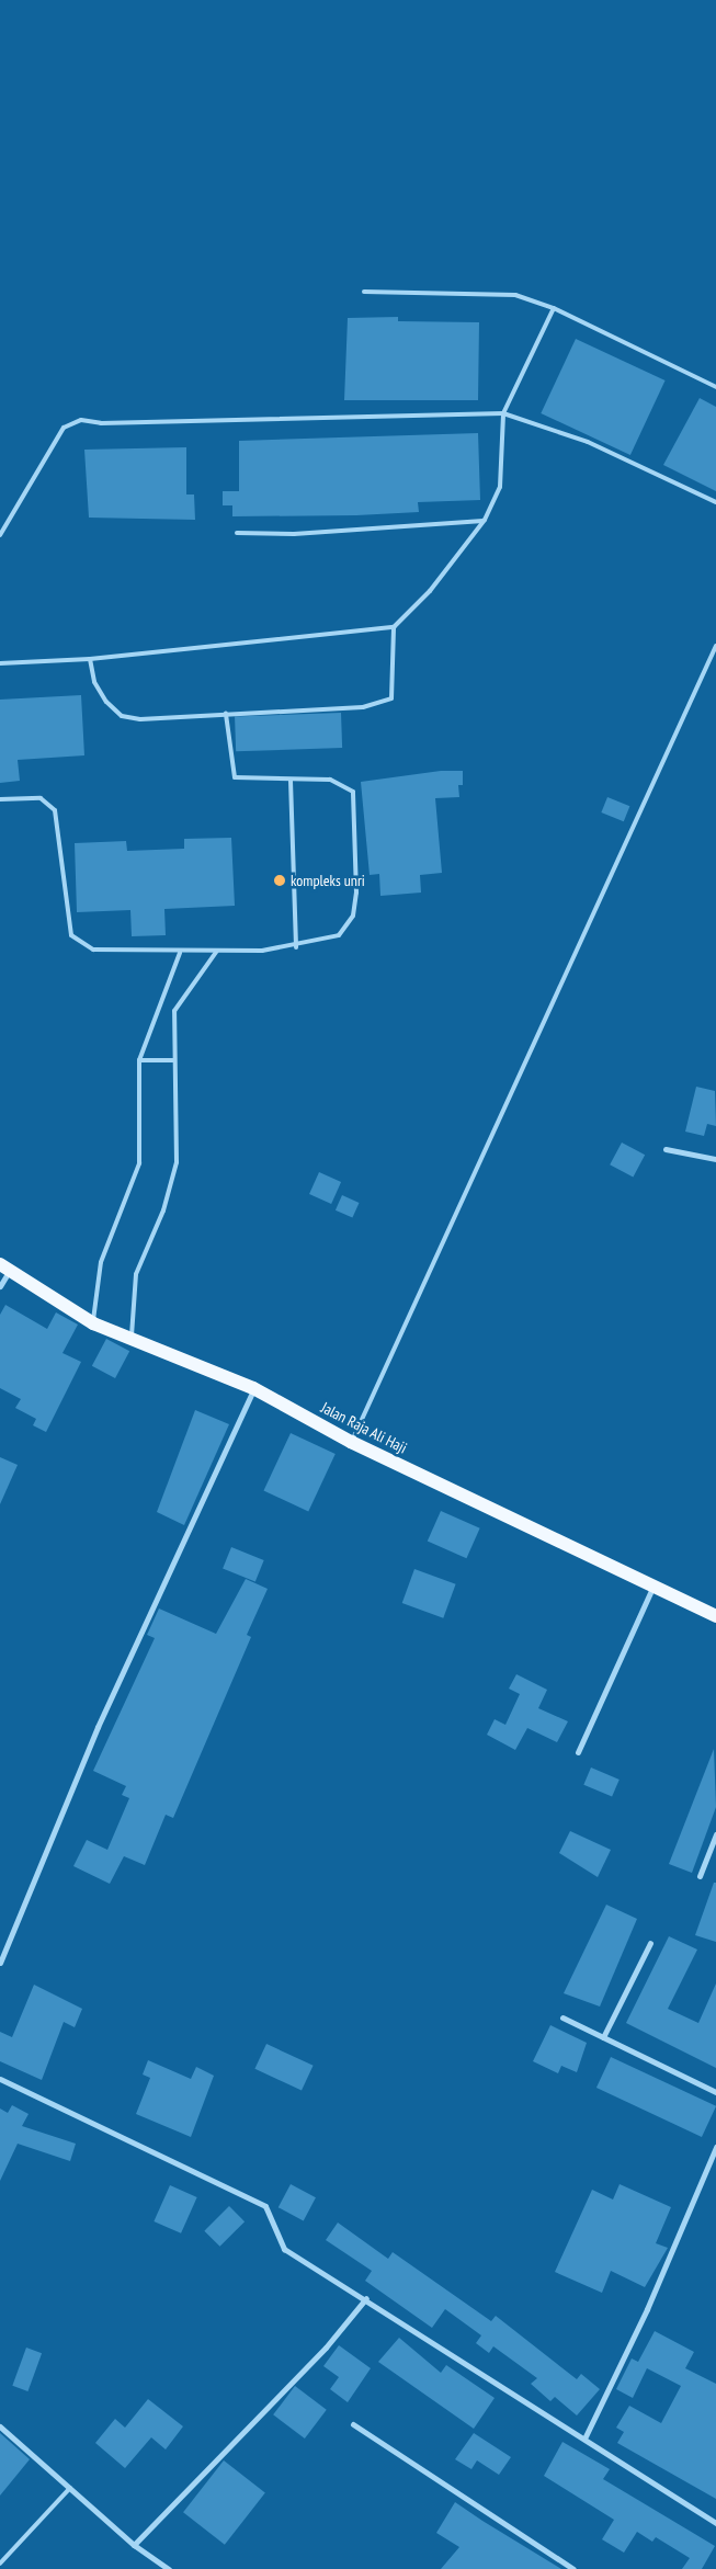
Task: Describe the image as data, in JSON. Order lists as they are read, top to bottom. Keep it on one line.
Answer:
{"streets":{"main road":["Jalan Raja Ali Haji"]},"places":["kompleks unri"]}
